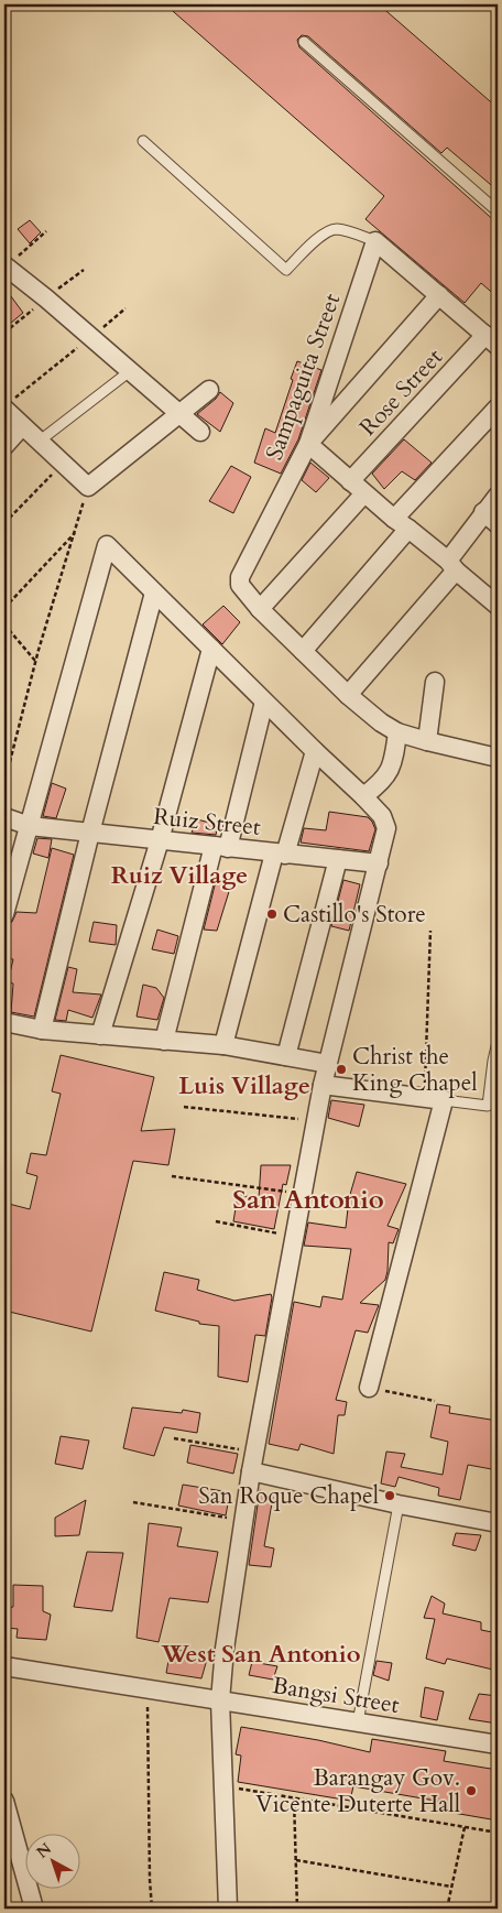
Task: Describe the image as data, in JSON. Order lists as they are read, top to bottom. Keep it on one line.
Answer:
{"streets":{"street":["Sampaguita Street","Rose Street","Ruiz Street","Bangsi Street"]},"districts":["Ruiz Village","Luis Village","San Antonio","West San Antonio"],"places":["Castillo's Store","Christ the King Chapel","San Roque Chapel","Barangay Gov. Vicente Duterte Hall"],"north":"top left"}
